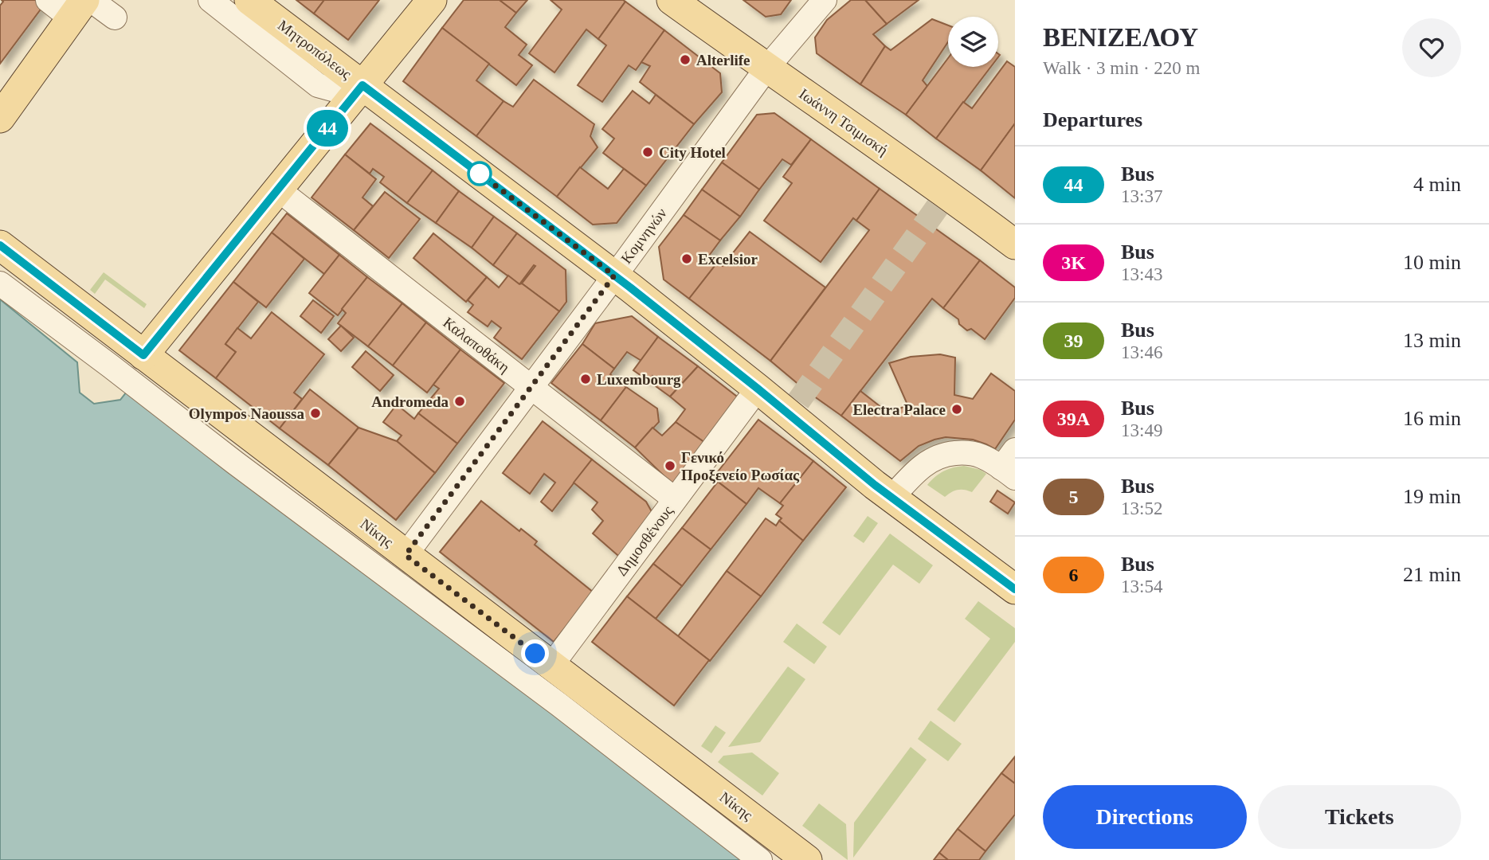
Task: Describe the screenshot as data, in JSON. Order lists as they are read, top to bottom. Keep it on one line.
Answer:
{"streets":{"main road":["Μητροπόλεως","Ιωάννη Τσιμισκή","Νίκης"],"street":["Κομνηνών","Καλαποθάκη","Δημοσθένους"]},"crossings":[["Μητροπόλεως","Κομνηνών"],["Μητροπόλεως","Δημοσθένους"],["Ιωάννη Τσιμισκή","Κομνηνών"],["Κομνηνών","Καλαποθάκη"],["Κομνηνών","Νίκης"],["Καλαποθάκη","Δημοσθένους"],["Νίκης","Δημοσθένους"]],"places":["Alterlife","City Hotel","Excelsior","Luxembourg","Andromeda","Electra Palace","Olympos Naoussa","Γενικό Προξενείο Ρωσίας"],"lines":["bus line 44"],"page":{"on_map":"44","heading":[["ΒΕΝΙΖΕΛΟΥ","Walk · 3 min · 220 m"],"Departures"],"list":[{"mark":"44","name":"Bus","note":"13:37","value":"4 min"},{"mark":"3Κ","name":"Bus","note":"13:43","value":"10 min"},{"mark":"39","name":"Bus","note":"13:46","value":"13 min"},{"mark":"39Α","name":"Bus","note":"13:49","value":"16 min"},{"mark":"5","name":"Bus","note":"13:52","value":"19 min"},{"mark":"6","name":"Bus","note":"13:54","value":"21 min"}],"buttons":["Directions","Tickets"]}}
